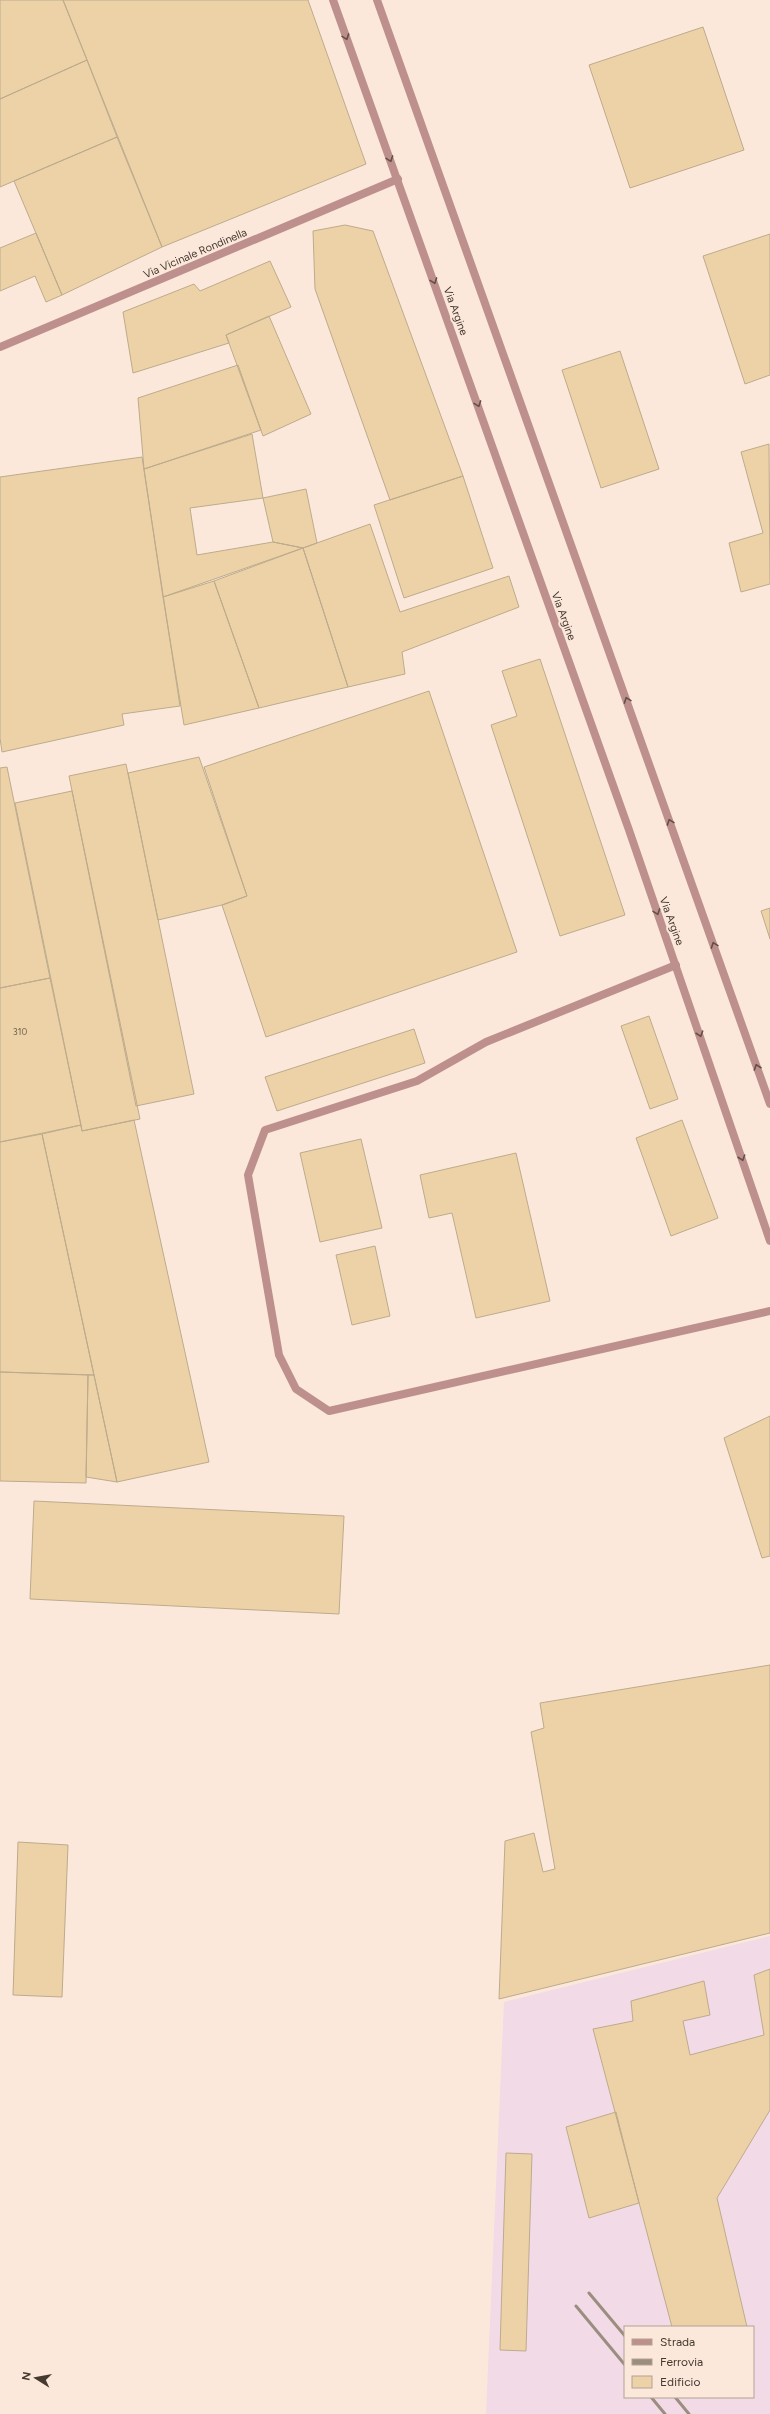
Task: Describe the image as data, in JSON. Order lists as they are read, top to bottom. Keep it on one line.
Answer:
{"streets":{"street":["Via Vicinale Rondinella","Via Argine"]},"crossings":[["Via Vicinale Rondinella","Via Argine"]],"house_numbers":["310"],"legend":["Strada","Ferrovia","Edificio"],"north":"left"}
